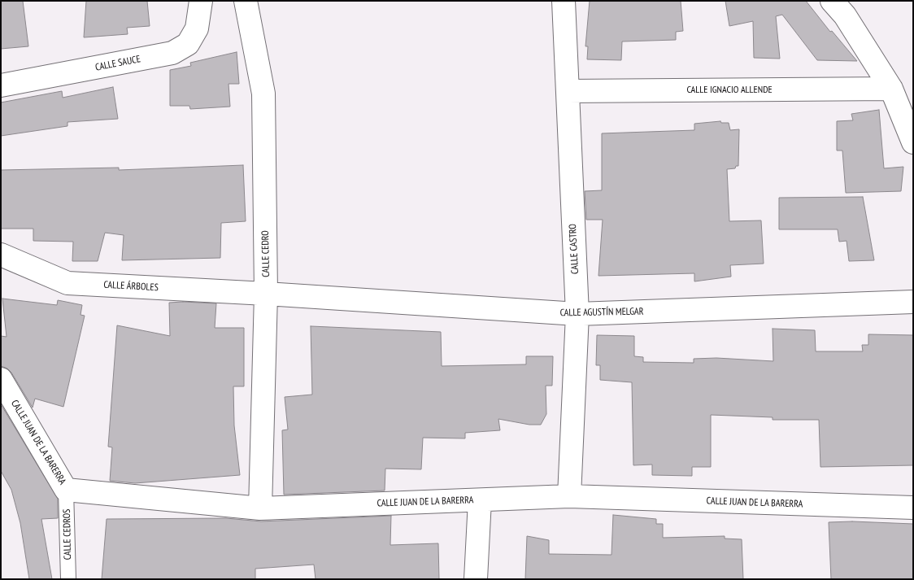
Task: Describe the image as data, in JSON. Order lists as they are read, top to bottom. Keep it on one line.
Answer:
{"streets":{"street":["CALLE SAUCE","CALLE IGNACIO ALLENDE","CALLE CASTRO","CALLE CEDRO","CALLE ÁRBOLES","CALLE AGUSTÍN MELGAR","CALLE JUAN DE LA BARERRA"],"lane":["CALLE CEDROS"]},"crossings":[["CALLE IGNACIO ALLENDE","CALLE CASTRO"],["CALLE CASTRO","CALLE AGUSTÍN MELGAR"],["CALLE CASTRO","CALLE JUAN DE LA BARERRA"],["CALLE CEDRO","CALLE ÁRBOLES"],["CALLE CEDRO","CALLE AGUSTÍN MELGAR"],["CALLE CEDRO","CALLE JUAN DE LA BARERRA"],["CALLE ÁRBOLES","CALLE AGUSTÍN MELGAR"],["CALLE JUAN DE LA BARERRA","CALLE CEDROS"]]}
